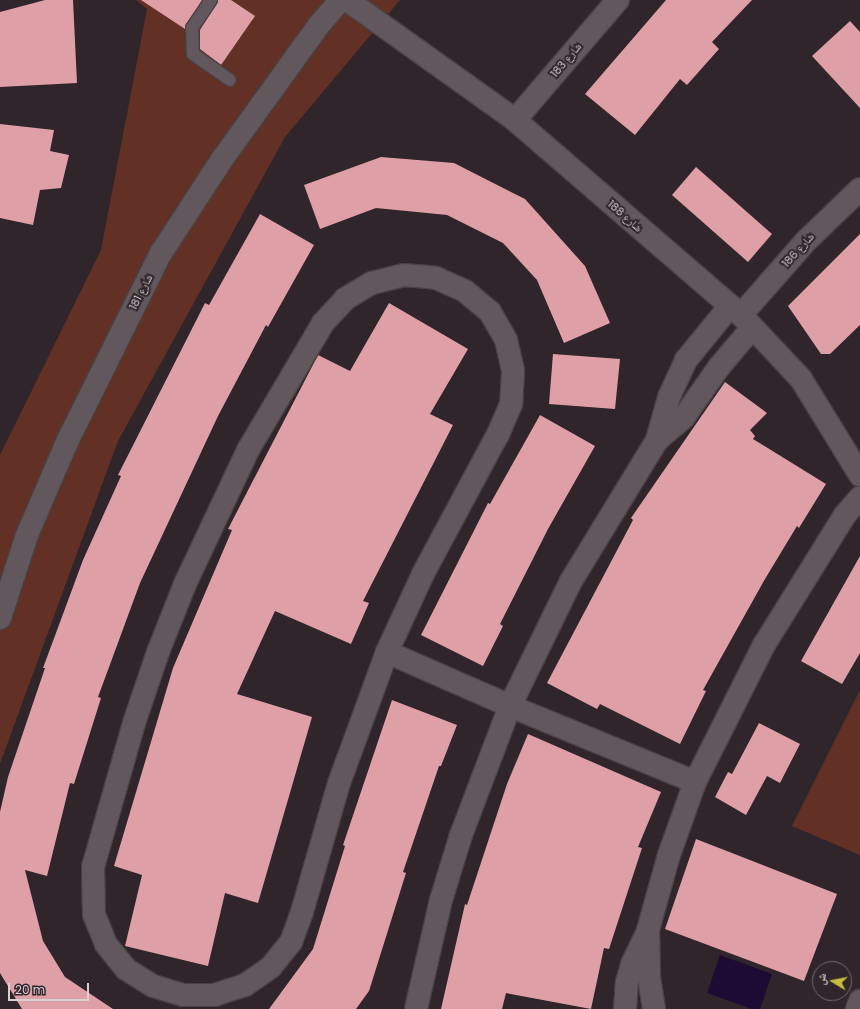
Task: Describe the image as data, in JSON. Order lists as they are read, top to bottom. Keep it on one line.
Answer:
{"streets":{"street":["شارع 183","شارع 188","شارع 186","شارع 181"]},"crossings":[["شارع 183","شارع 188"],["شارع 188","شارع 186"]],"scale_bar":"20 m","north":"left"}
